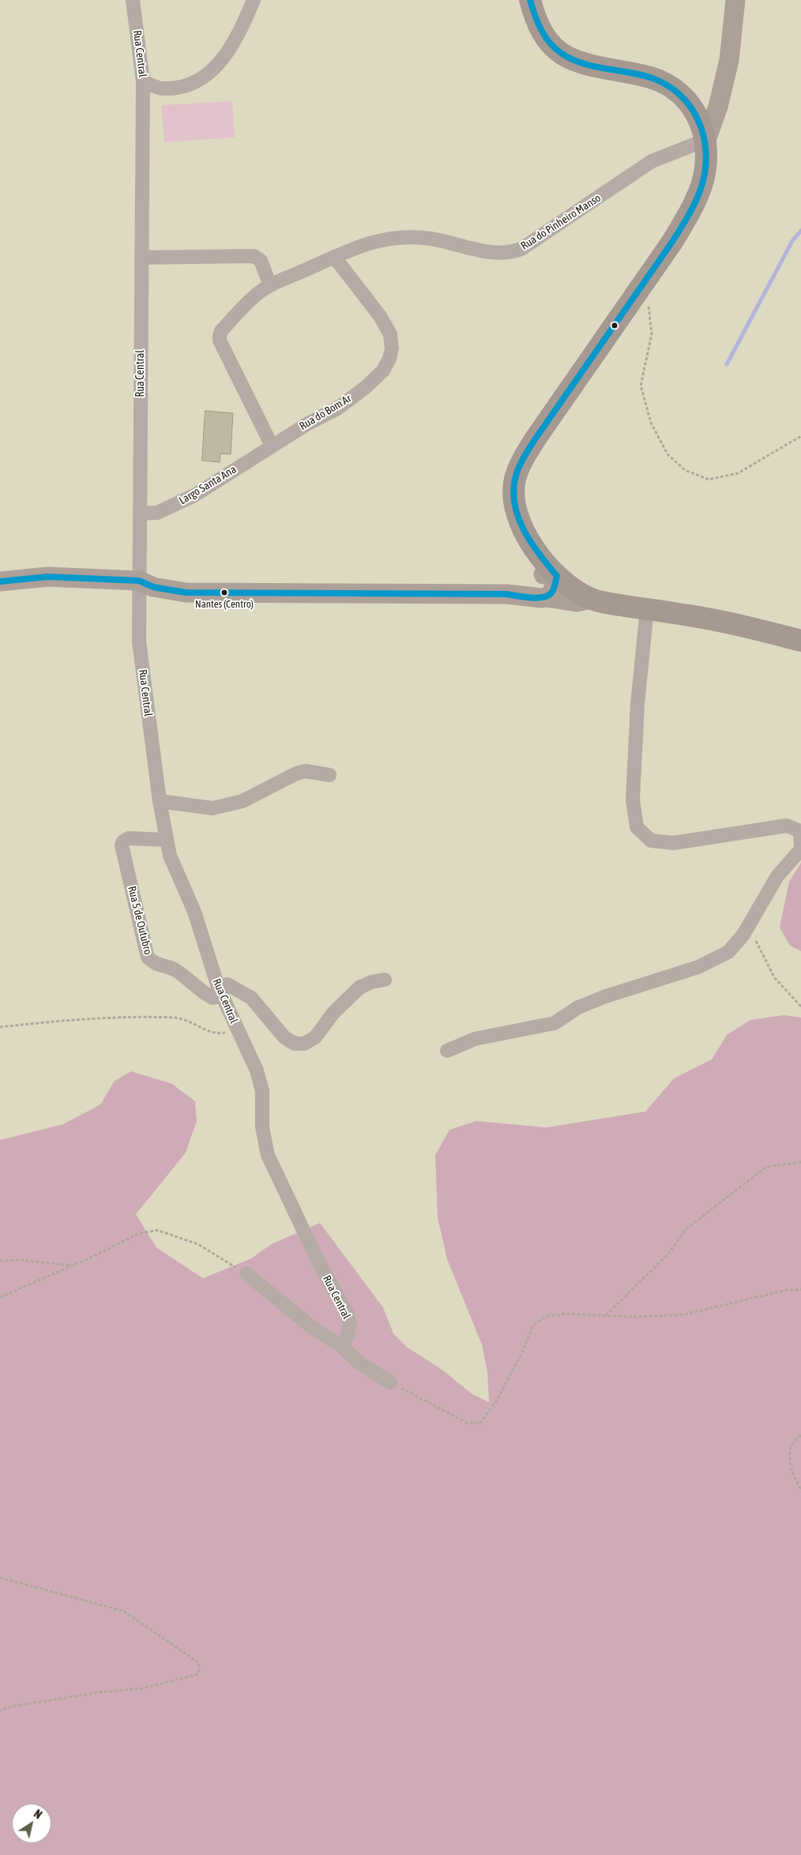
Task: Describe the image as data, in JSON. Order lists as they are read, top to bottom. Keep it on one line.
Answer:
{"streets":{"street":["Rua Central","Rua do Pinheiro Manso","Rua do Bom Ar","Largo Santa Ana","Rua 5 de Outubro"]},"crossings":[["Rua Central","Largo Santa Ana"],["Rua Central","Rua 5 de Outubro"],["Rua do Pinheiro Manso","Rua do Bom Ar"],["Rua do Pinheiro Manso","Largo Santa Ana"],["Rua do Bom Ar","Largo Santa Ana"]],"places":["Nantes (Centro)"],"north":"top right"}
